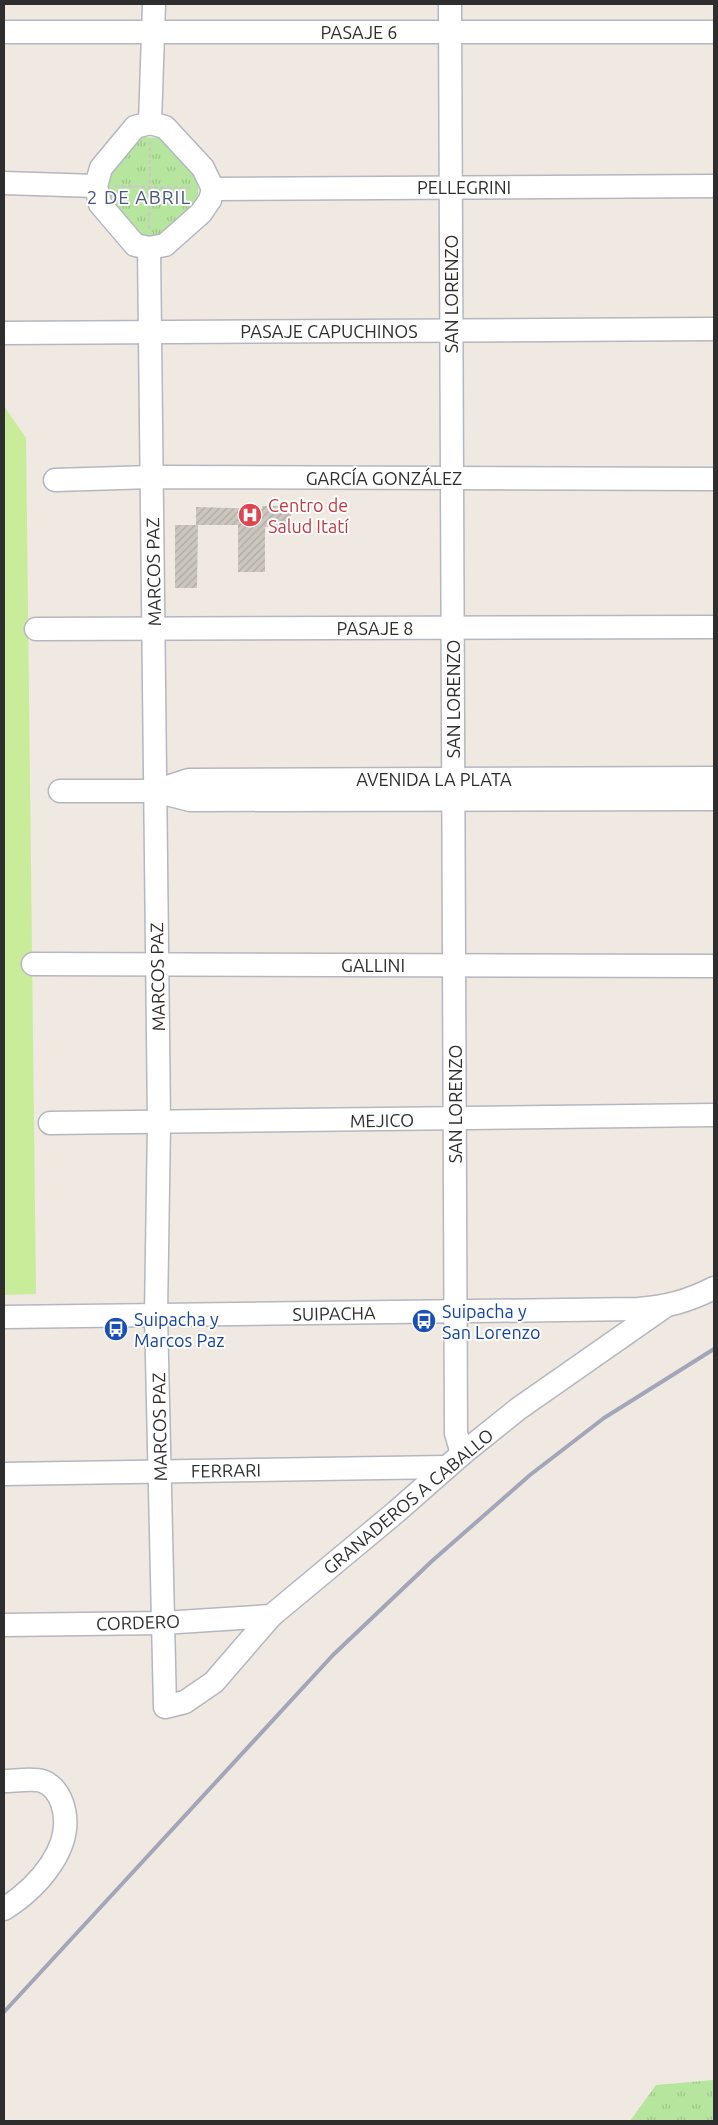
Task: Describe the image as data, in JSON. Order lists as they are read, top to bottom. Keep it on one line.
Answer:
{"streets":{"street":["PASAJE 6","PELLEGRINI","SAN LORENZO","PASAJE CAPUCHINOS","GARCÍA GONZÁLEZ","MARCOS PAZ","PASAJE 8","AVENIDA LA PLATA","GALLINI","MEJICO","SUIPACHA","FERRARI","GRANADEROS A CABALLO","CORDERO"]},"crossings":[["PASAJE 6","SAN LORENZO"],["PELLEGRINI","SAN LORENZO"],["SAN LORENZO","PASAJE CAPUCHINOS"],["SAN LORENZO","GARCÍA GONZÁLEZ"],["SAN LORENZO","PASAJE 8"],["SAN LORENZO","AVENIDA LA PLATA"],["SAN LORENZO","GALLINI"],["SAN LORENZO","MEJICO"],["SAN LORENZO","SUIPACHA"],["SAN LORENZO","FERRARI"],["SAN LORENZO","GRANADEROS A CABALLO"],["PASAJE CAPUCHINOS","MARCOS PAZ"],["GARCÍA GONZÁLEZ","MARCOS PAZ"],["MARCOS PAZ","PASAJE 8"],["MARCOS PAZ","AVENIDA LA PLATA"],["MARCOS PAZ","GALLINI"],["MARCOS PAZ","MEJICO"],["MARCOS PAZ","SUIPACHA"],["MARCOS PAZ","FERRARI"],["MARCOS PAZ","GRANADEROS A CABALLO"],["MARCOS PAZ","CORDERO"],["SUIPACHA","GRANADEROS A CABALLO"],["FERRARI","GRANADEROS A CABALLO"],["GRANADEROS A CABALLO","CORDERO"]],"districts":["2 DE ABRIL"],"places":{"hospital":["Centro de Salud Itatí"],"bus stop":["Suipacha y San Lorenzo","Suipacha y Marcos Paz"]}}
